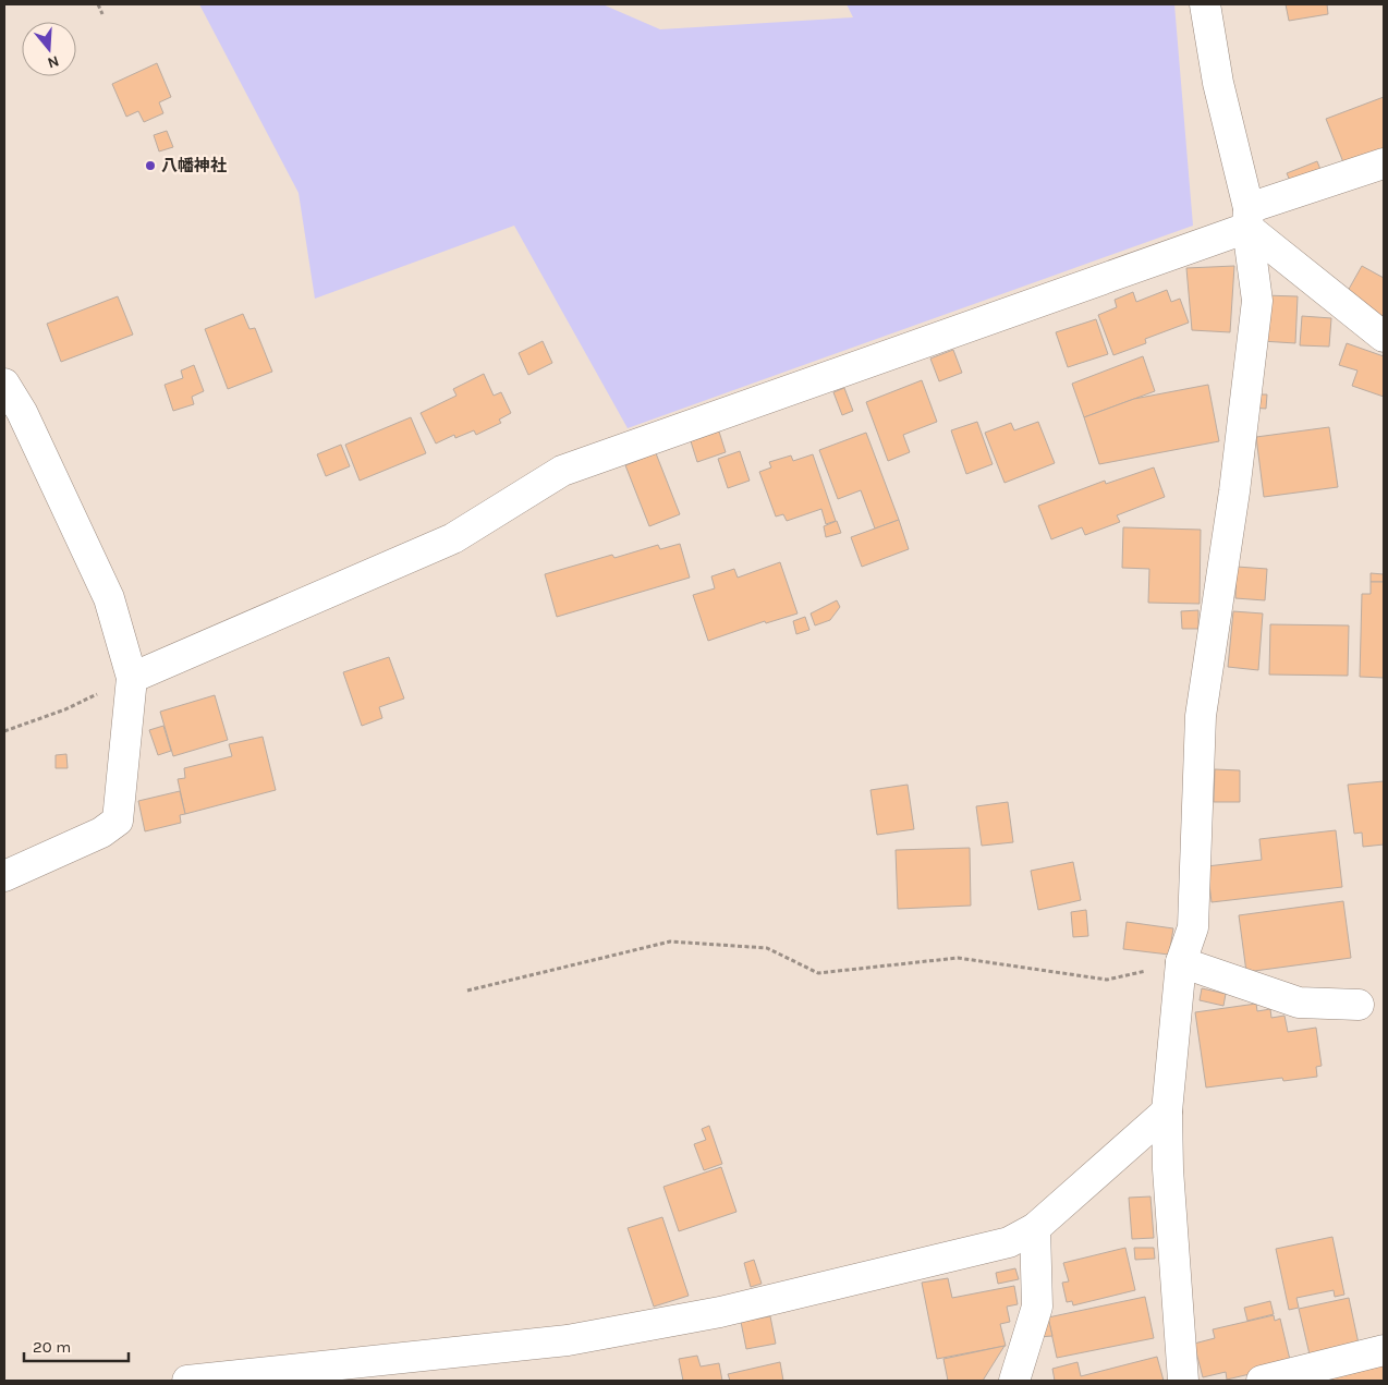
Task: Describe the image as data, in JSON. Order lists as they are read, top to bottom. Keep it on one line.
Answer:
{"places":["八幡神社"],"scale_bar":"20 m","north":"bottom"}
